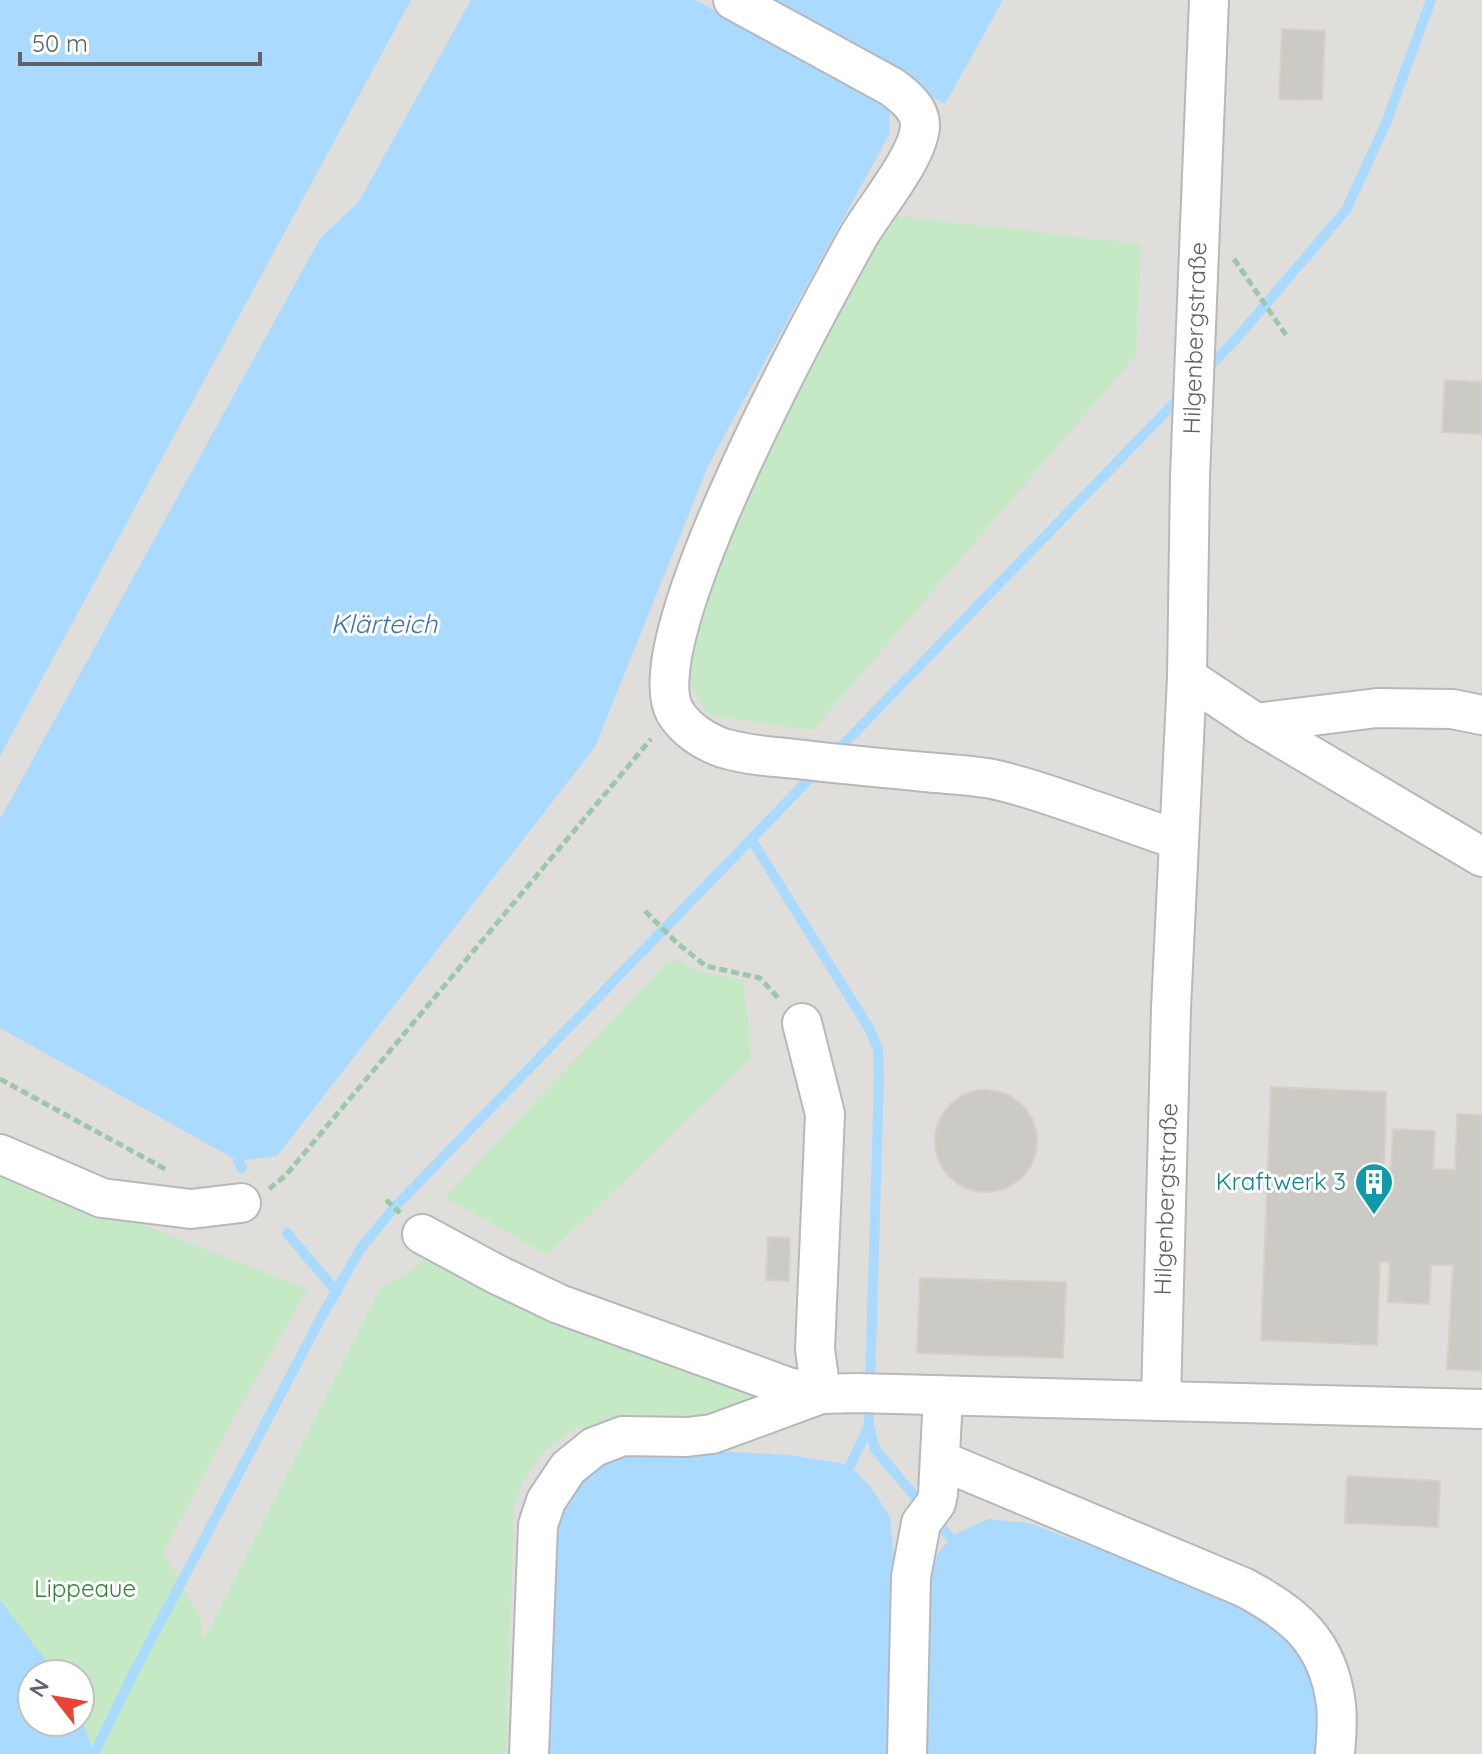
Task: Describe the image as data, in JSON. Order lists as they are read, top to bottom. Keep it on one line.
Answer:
{"streets":{"lane":["Hilgenbergstraße"]},"water":["Klärteich"],"parks":["Lippeaue"],"places":{"building":["Kraftwerk 3"]},"scale_bar":"50 m","north":"top left"}
